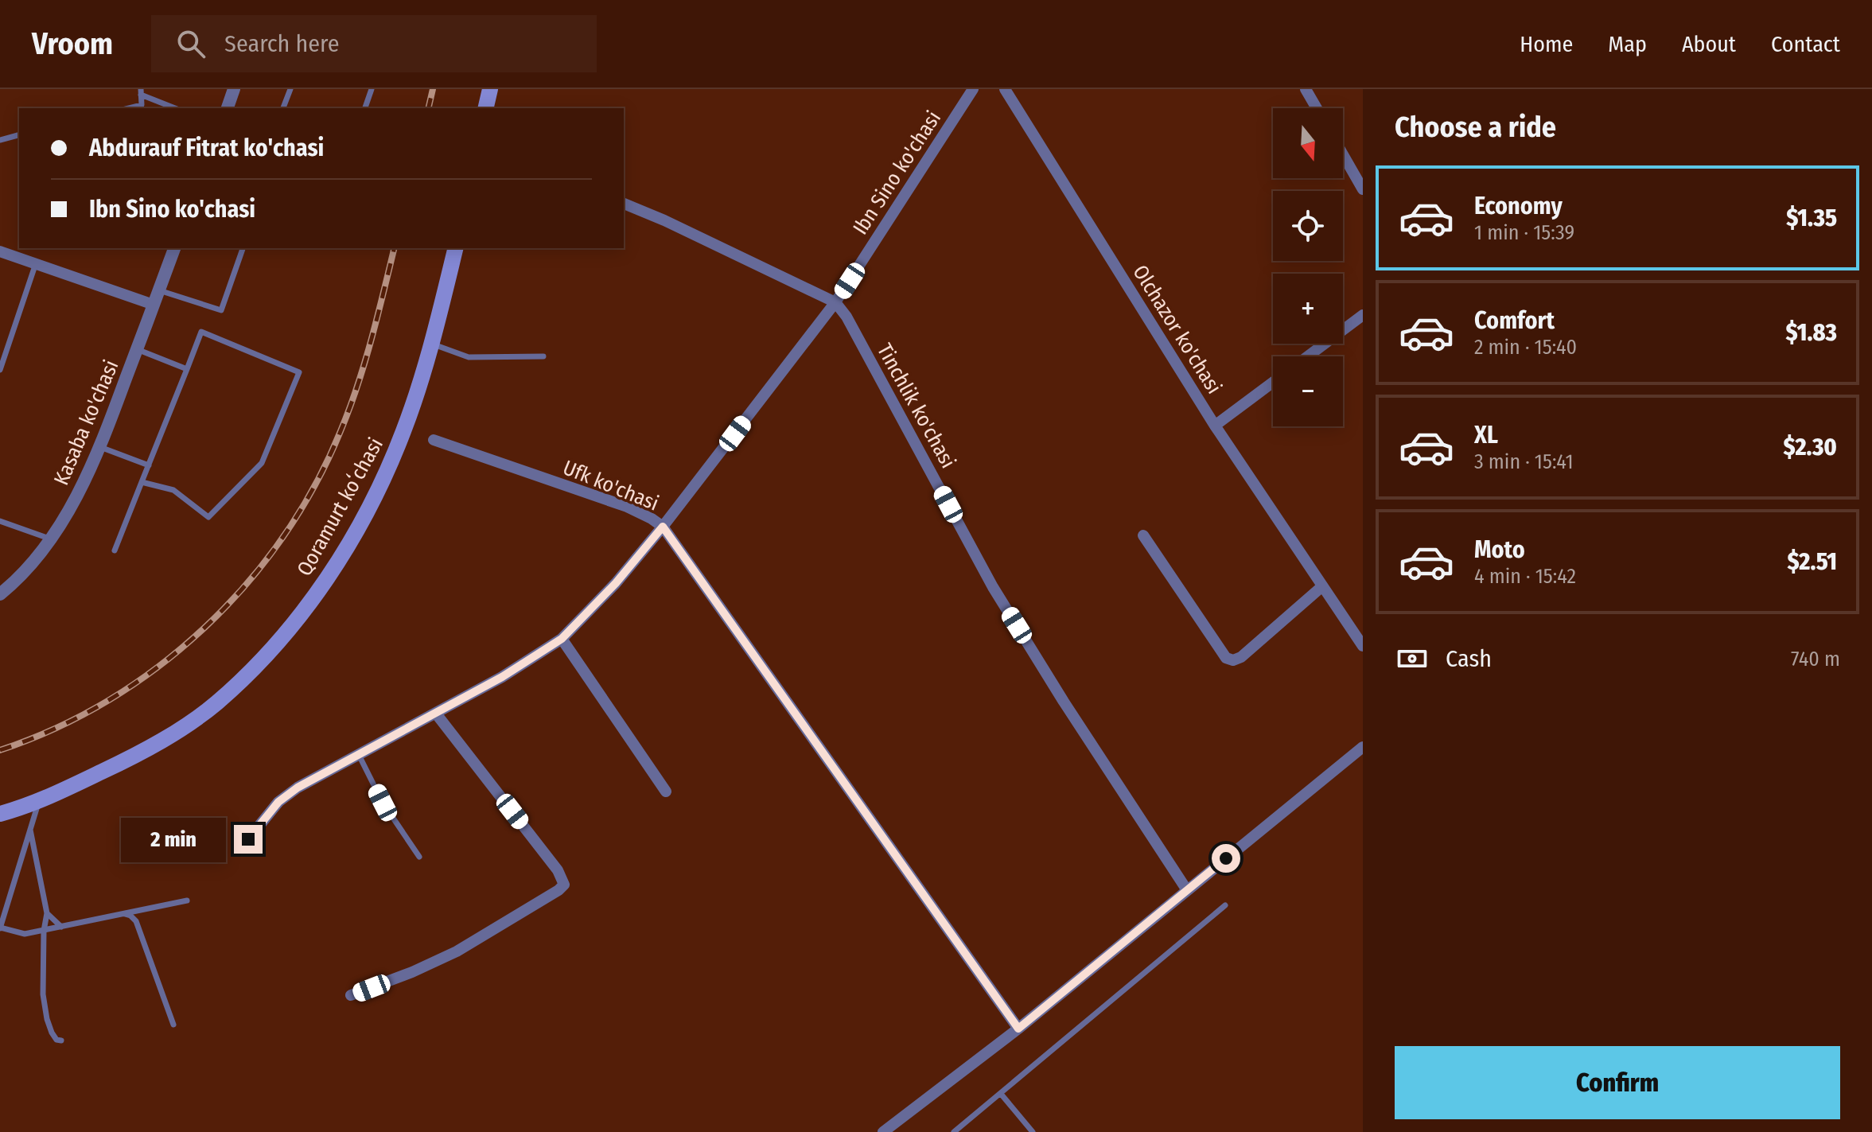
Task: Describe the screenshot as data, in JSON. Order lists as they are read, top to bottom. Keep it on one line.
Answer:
{"streets":{"main road":["Qoramurt koʻchasi"],"street":["Ibn Sino ko'chasi","Olchazor ko'chasi","Tinchlik ko'chasi","Kasaba ko'chasi","Ufk ko'chasi"]},"crossings":[["Ibn Sino ko'chasi","Tinchlik ko'chasi"],["Ibn Sino ko'chasi","Ufk ko'chasi"]],"north":"bottom","page":{"header":"Vroom","search":"Search here","nav":["Home","Map","About","Contact"],"heading":"Choose a ride","map_buttons":["+","−"],"banner":["Abdurauf Fitrat ko'chasi","Ibn Sino ko'chasi"],"list":[{"name":"Economy","note":"1 min · 15:39","value":"$1.35"},{"name":"Comfort","note":"2 min · 15:40","value":"$1.83"},{"name":"XL","note":"3 min · 15:41","value":"$2.30"},{"name":"Moto","note":"4 min · 15:42","value":"$2.51"}],"pay":["Cash","740 m"],"bubble":"2 min","buttons":"Confirm"}}
